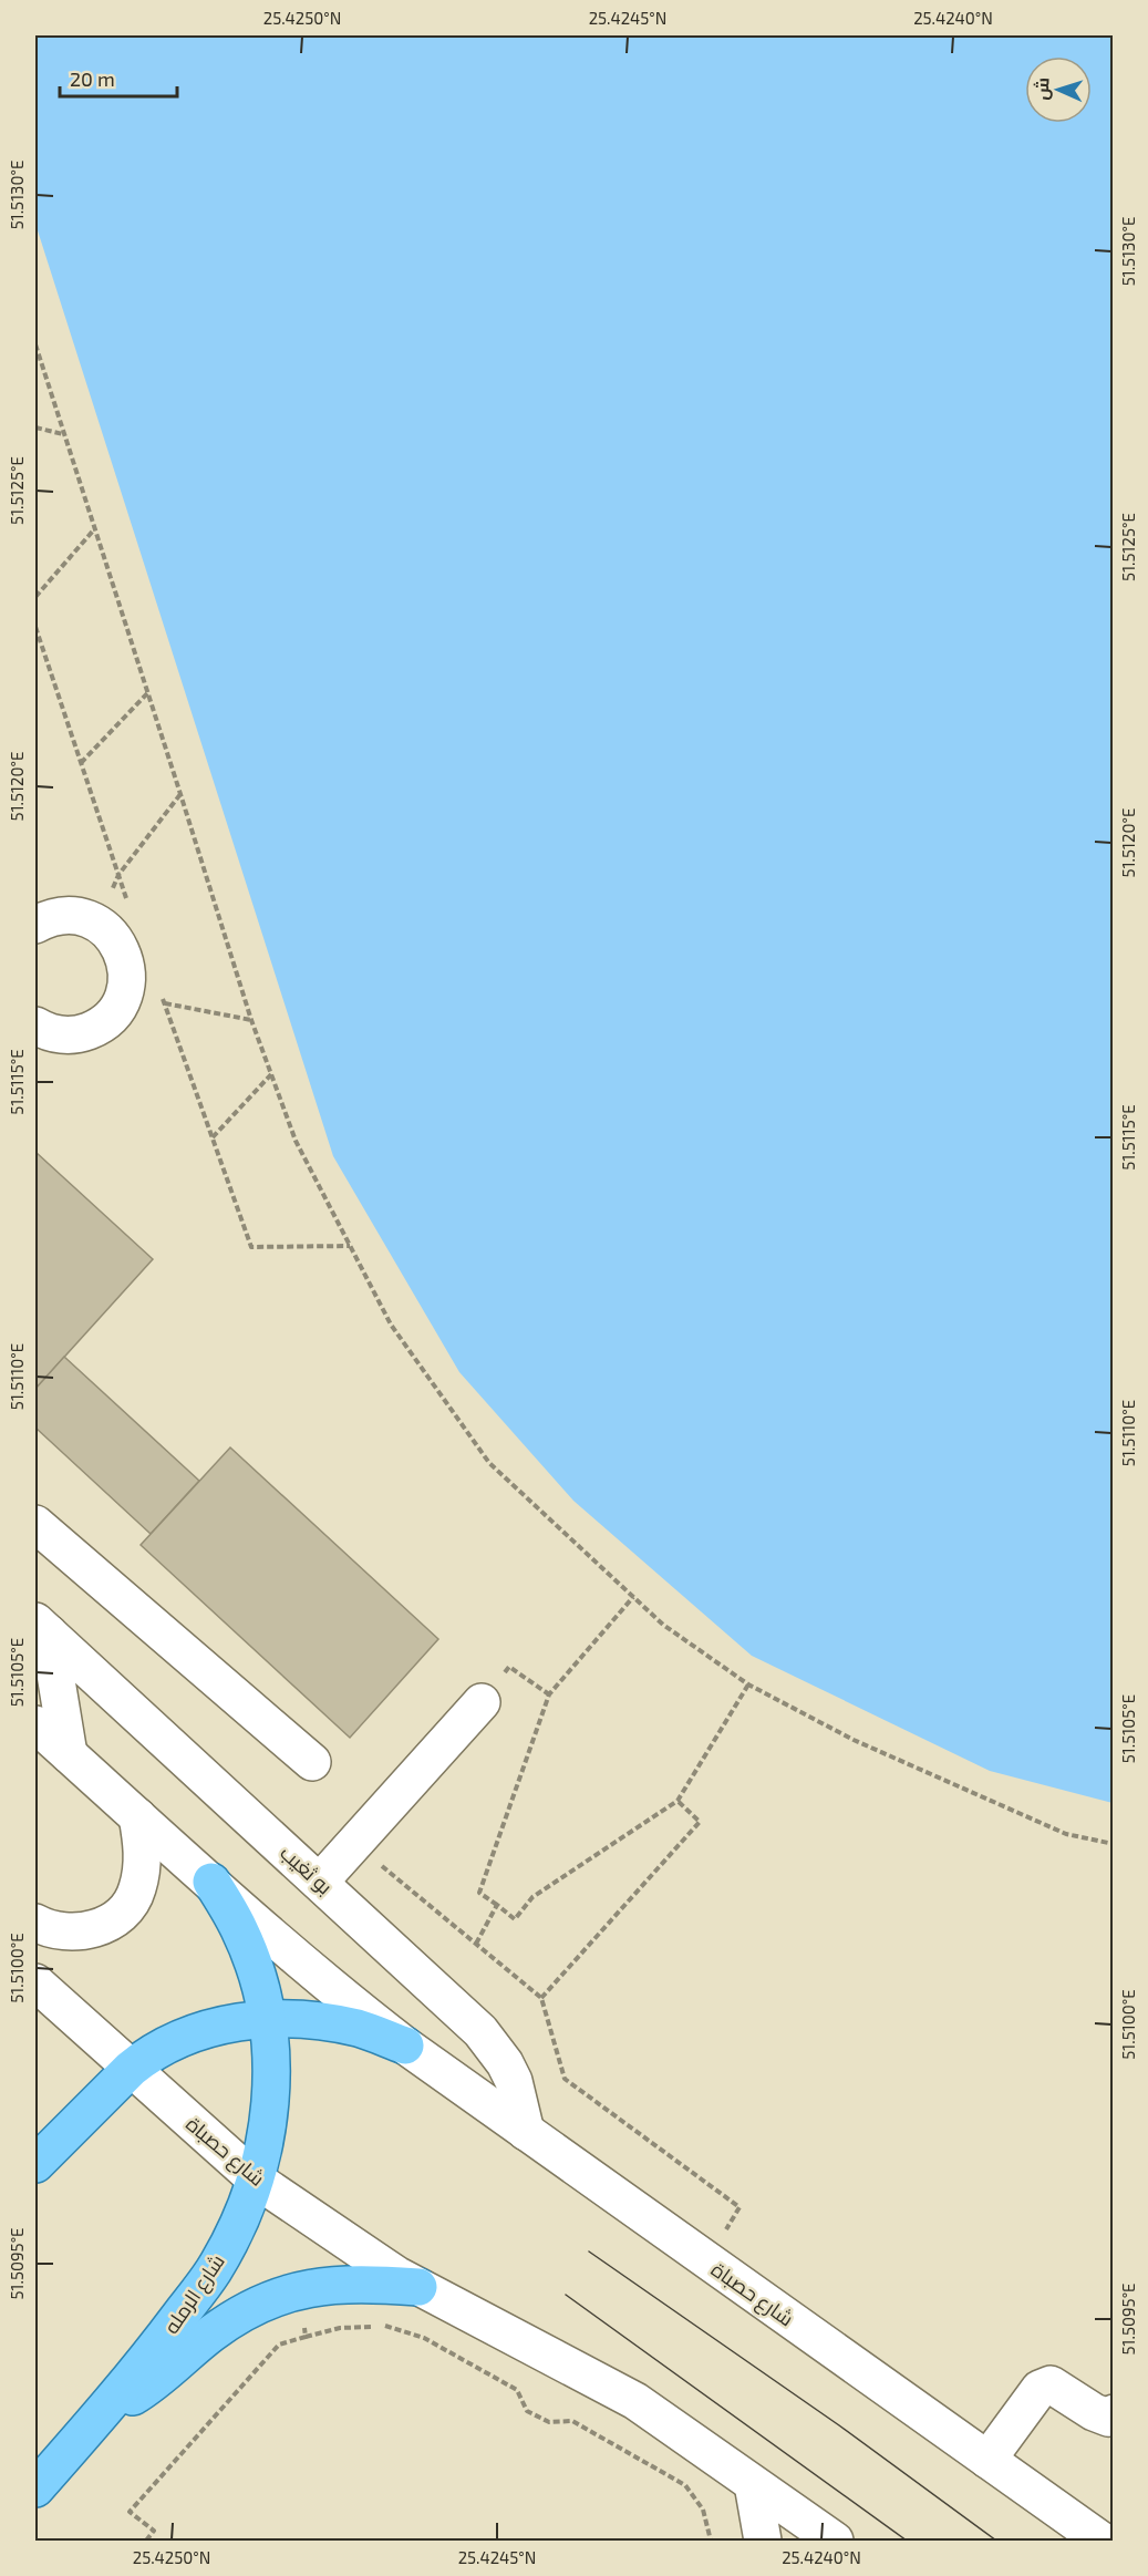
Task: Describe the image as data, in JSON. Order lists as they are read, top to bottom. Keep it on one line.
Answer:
{"streets":{"main road":["شارع الرمله"],"street":["بو ثغيب","شارع حصباة"]},"crossings":[["بو ثغيب","شارع حصباة"],["بو ثغيب","شارع الرمله"],["شارع حصباة","شارع الرمله"]],"scale_bar":"20 m","north":"left","coordinates":["25.4250°N","25.4245°N","25.4240°N","51.5130°E","51.5125°E","51.5120°E","51.5115°E","51.5110°E","51.5105°E","51.5100°E","51.5095°E"]}
